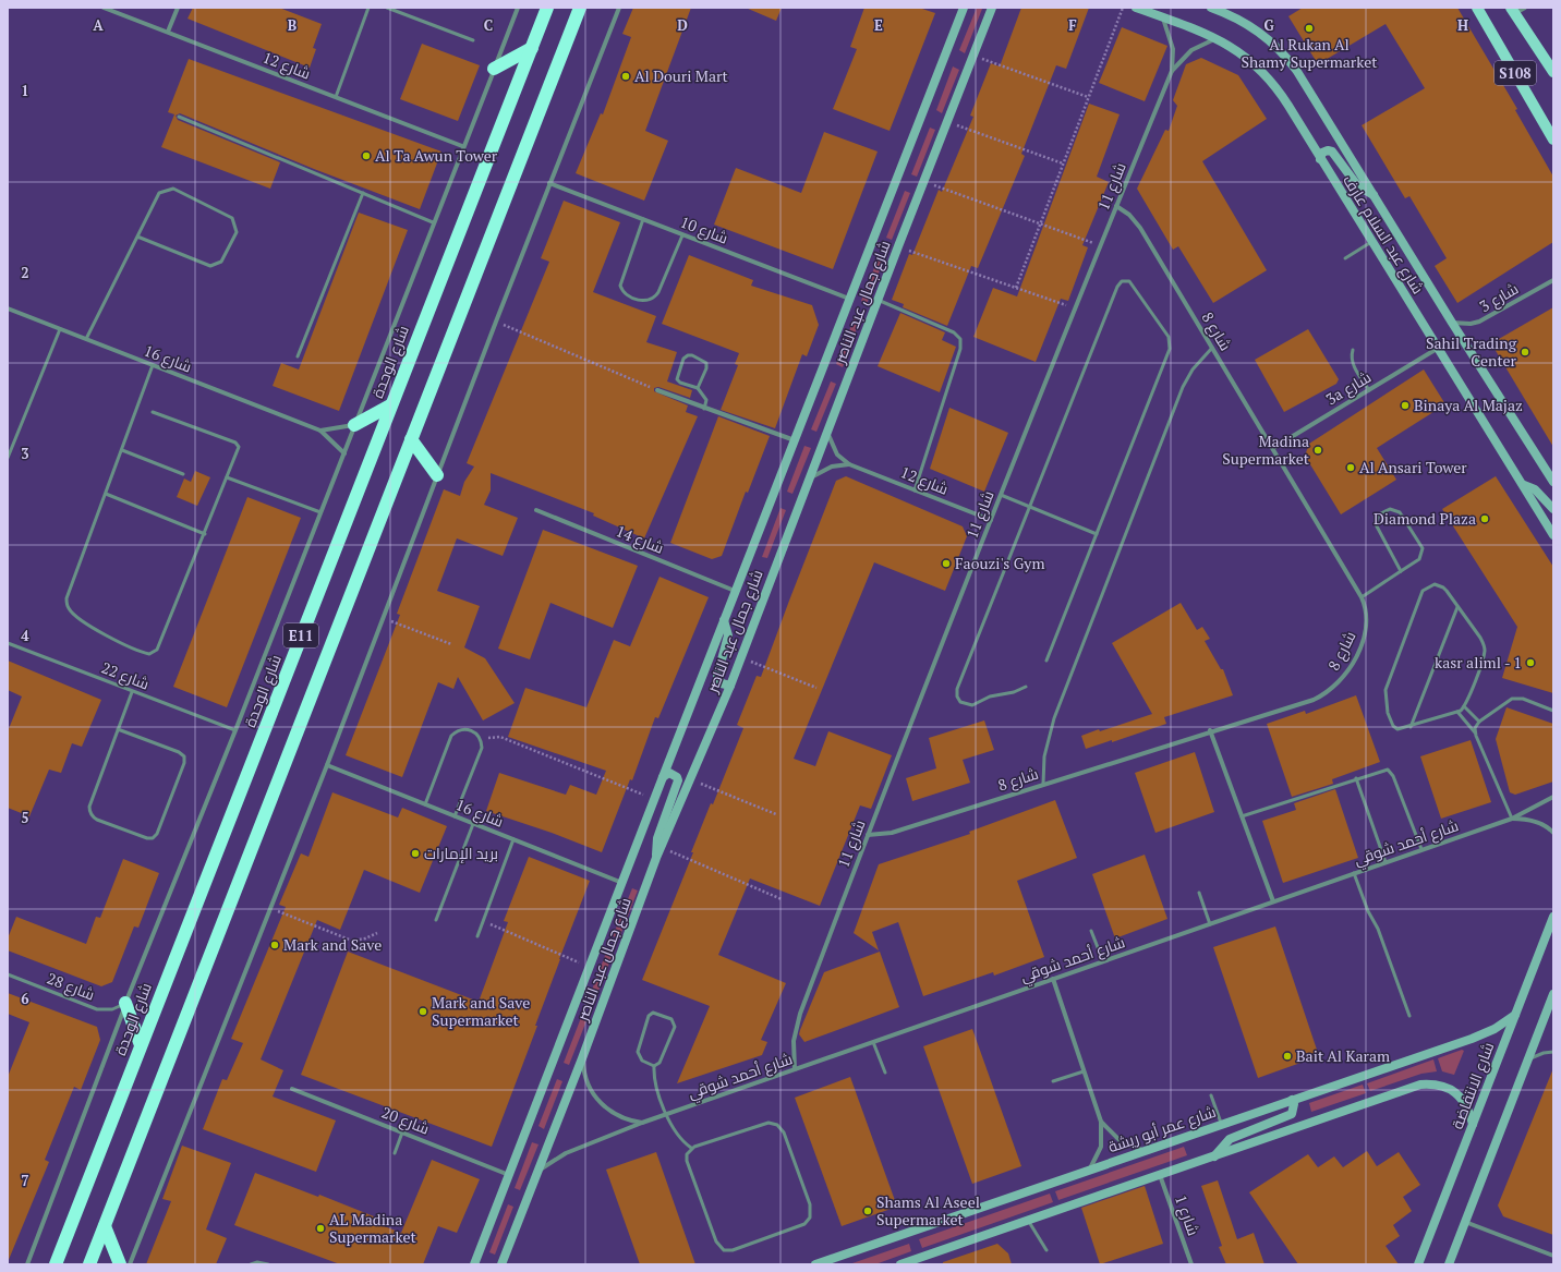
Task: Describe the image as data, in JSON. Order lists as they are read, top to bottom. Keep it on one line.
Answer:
{"streets":{"highway":["شارع الوحدة","E11"],"main road":["S108"],"street":["شارع 12","شارع 11","شارع 10","شارع عبد السلام عارف","شارع 3","شارع جمال عبد الناصر","شارع 8","شارع 16","3a شارع","شارع 14","شارع أحمد شوقي","شارع الانتفاضة","شارع 20","شارع عمر أبو ريشة","شارع 1"],"lane":["شارع 22","شارع 28"]},"crossings":[["شارع 12","شارع 11"],["شارع 12","شارع جمال عبد الناصر"],["شارع 11","شارع عبد السلام عارف"],["شارع 11","شارع 8"],["شارع 11","شارع أحمد شوقي"],["شارع 10","شارع جمال عبد الناصر"],["شارع عبد السلام عارف","شارع 3"],["شارع عبد السلام عارف","3a شارع"],["شارع جمال عبد الناصر","شارع 16"],["شارع جمال عبد الناصر","شارع 14"],["شارع جمال عبد الناصر","شارع أحمد شوقي"],["شارع جمال عبد الناصر","شارع 20"],["شارع 8","3a شارع"],["شارع الانتفاضة","شارع عمر أبو ريشة"]],"places":["Al Rukan Al Shamy Supermarket","Al Douri Mart","Al Ta Awun Tower","Sahil Trading Center","Binaya Al Majaz","Madina Supermarket","Al Ansari Tower","Diamond Plaza","Faouzi's Gym","kasr aliml - 1","بريد الإمارات","Mark and Save","Mark and Save Supermarket","Bait Al Karam","Shams Al Aseel Supermarket","AL Madina Supermarket"],"grid":{"columns":["A","B","C","D","E","F","G","H"],"rows":["1","2","3","4","5","6","7"]}}
